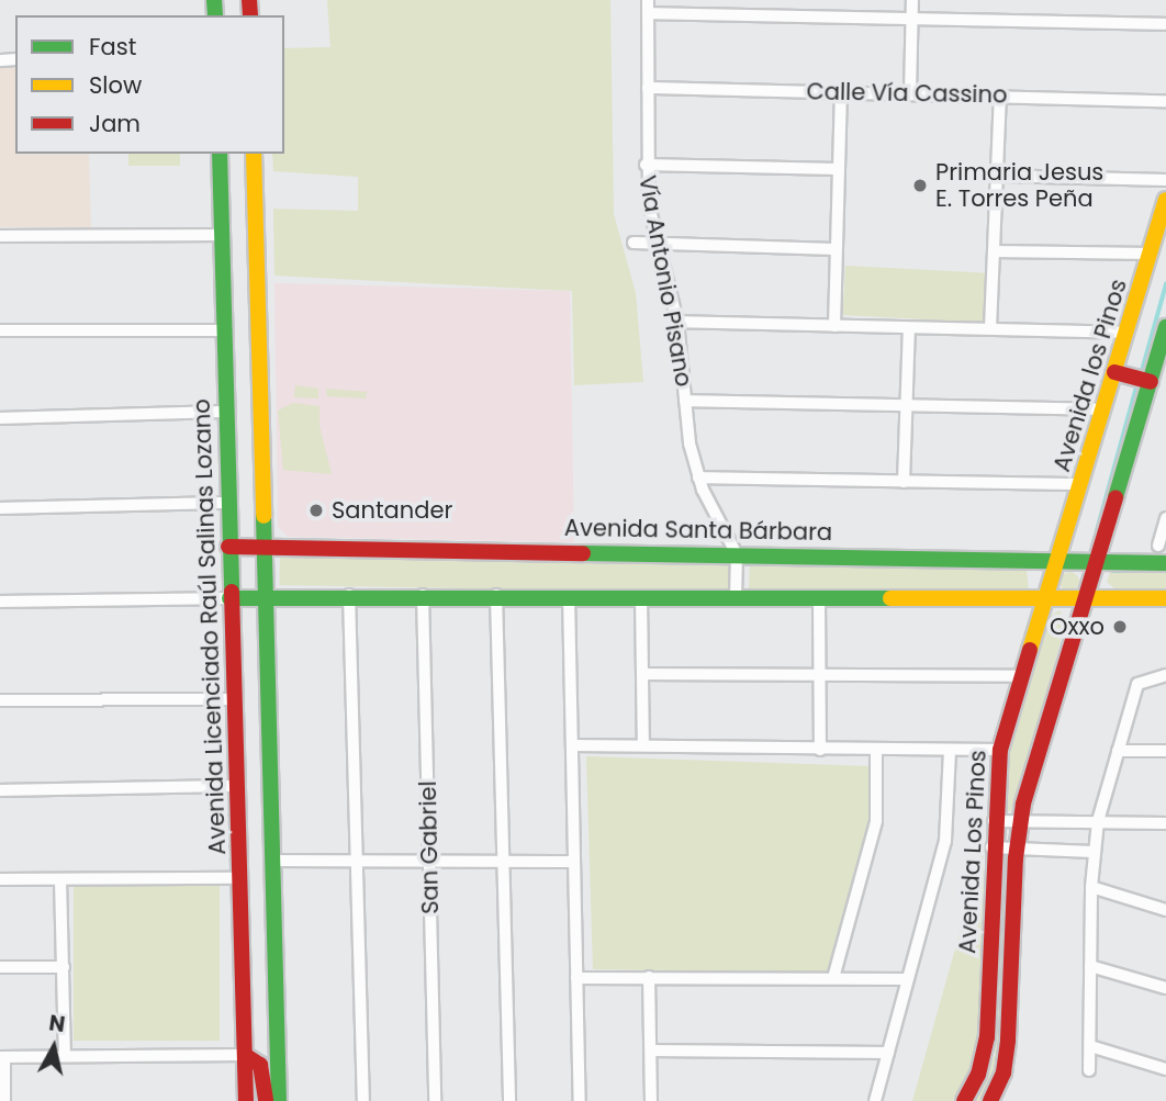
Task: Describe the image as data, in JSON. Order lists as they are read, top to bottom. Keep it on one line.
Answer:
{"streets":{"street":["Calle Vía Cassino","Vía Antonio Pisano","Avenida los Pinos","Avenida Santa Bárbara","Avenida Licenciado Raúl Salinas Lozano","San Gabriel","Avenida Los Pinos"]},"crossings":[["Calle Vía Cassino","Vía Antonio Pisano"],["Vía Antonio Pisano","Avenida Santa Bárbara"],["Avenida los Pinos","Avenida Santa Bárbara"],["Avenida los Pinos","Avenida Los Pinos"],["Avenida Santa Bárbara","Avenida Licenciado Raúl Salinas Lozano"],["Avenida Santa Bárbara","Avenida Los Pinos"]],"places":["Primaria Jesus E. Torres Peña","Santander","Oxxo"],"legend":["Fast","Slow","Jam"],"north":"top"}
